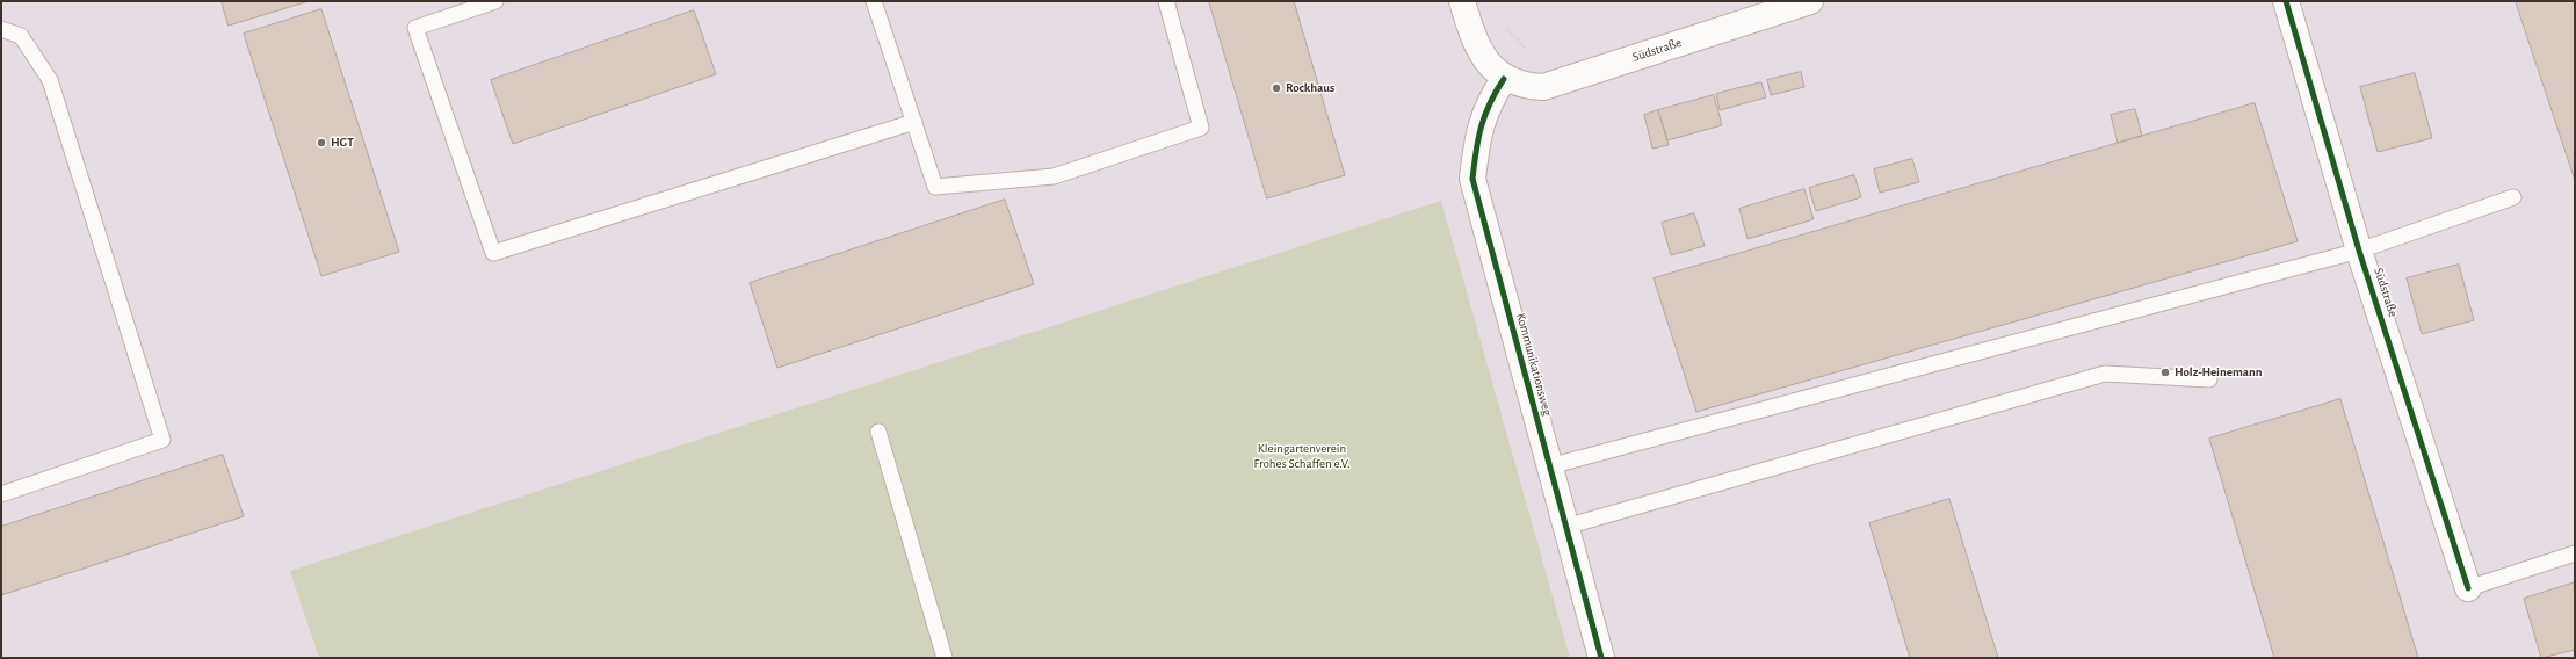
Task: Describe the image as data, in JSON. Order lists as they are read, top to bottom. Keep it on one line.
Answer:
{"streets":{"street":["Südstraße","Kommunikationsweg"]},"crossings":[["Südstraße","Kommunikationsweg"]],"parks":["Kleingartenverein Frohes Schaffen e.V."],"places":["Rockhaus","HGT","Holz-Heinemann"]}
